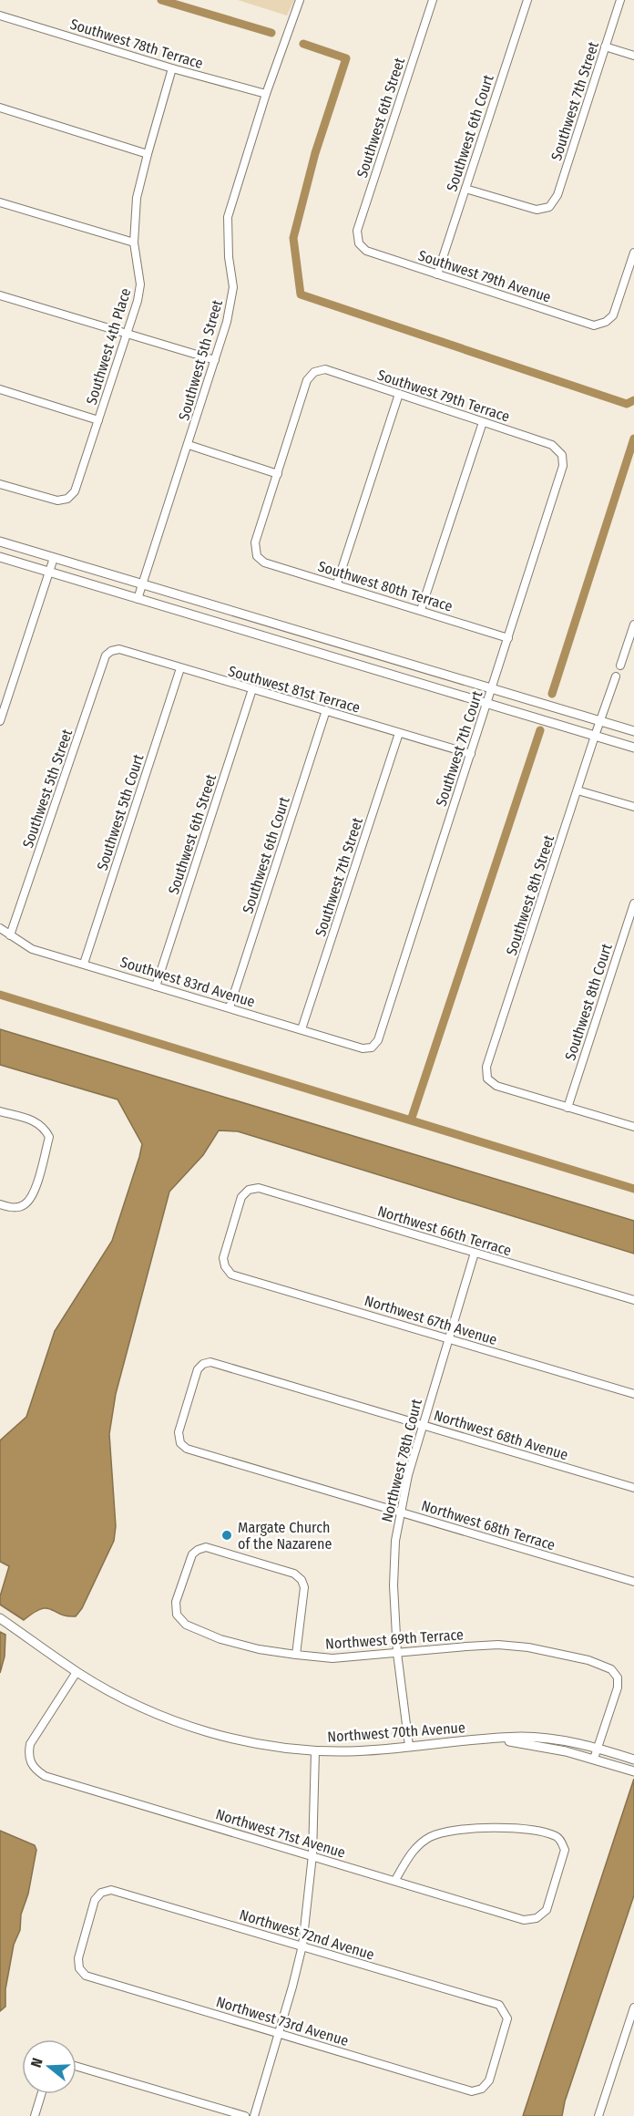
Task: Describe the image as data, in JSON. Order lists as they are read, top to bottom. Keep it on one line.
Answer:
{"streets":{"street":["Southwest 78th Terrace","Southwest 7th Street","Southwest 6th Street","Southwest 6th Court","Southwest 79th Avenue","Southwest 4th Place","Southwest 5th Street","Southwest 79th Terrace","Southwest 80th Terrace","Southwest 81st Terrace","Southwest 7th Court","Southwest 5th Court","Southwest 8th Street","Southwest 83rd Avenue","Southwest 8th Court","Northwest 66th Terrace","Northwest 67th Avenue","Northwest 68th Avenue","Northwest 78th Court","Northwest 68th Terrace","Northwest 69th Terrace","Northwest 70th Avenue","Northwest 71st Avenue","Northwest 72nd Avenue","Northwest 73rd Avenue"]},"crossings":[["Southwest 78th Terrace","Southwest 4th Place"],["Southwest 78th Terrace","Southwest 5th Street"],["Southwest 7th Street","Southwest 6th Court"],["Southwest 7th Street","Southwest 81st Terrace"],["Southwest 7th Street","Southwest 83rd Avenue"],["Southwest 6th Street","Southwest 79th Avenue"],["Southwest 6th Street","Southwest 81st Terrace"],["Southwest 6th Street","Southwest 83rd Avenue"],["Southwest 6th Court","Southwest 79th Avenue"],["Southwest 6th Court","Southwest 81st Terrace"],["Southwest 6th Court","Southwest 83rd Avenue"],["Southwest 5th Street","Southwest 81st Terrace"],["Southwest 5th Street","Southwest 83rd Avenue"],["Southwest 79th Terrace","Southwest 80th Terrace"],["Southwest 79th Terrace","Southwest 7th Court"],["Southwest 80th Terrace","Southwest 7th Court"],["Southwest 81st Terrace","Southwest 7th Court"],["Southwest 81st Terrace","Southwest 5th Court"],["Southwest 7th Court","Southwest 83rd Avenue"],["Southwest 5th Court","Southwest 83rd Avenue"],["Southwest 8th Street","Southwest 8th Court"],["Northwest 66th Terrace","Northwest 67th Avenue"],["Northwest 66th Terrace","Northwest 78th Court"],["Northwest 67th Avenue","Northwest 78th Court"],["Northwest 68th Avenue","Northwest 78th Court"],["Northwest 68th Avenue","Northwest 68th Terrace"],["Northwest 78th Court","Northwest 68th Terrace"],["Northwest 78th Court","Northwest 69th Terrace"],["Northwest 78th Court","Northwest 70th Avenue"],["Northwest 69th Terrace","Northwest 70th Avenue"],["Northwest 70th Avenue","Northwest 71st Avenue"],["Northwest 72nd Avenue","Northwest 73rd Avenue"]],"places":["Margate Church of the Nazarene"],"north":"left"}
